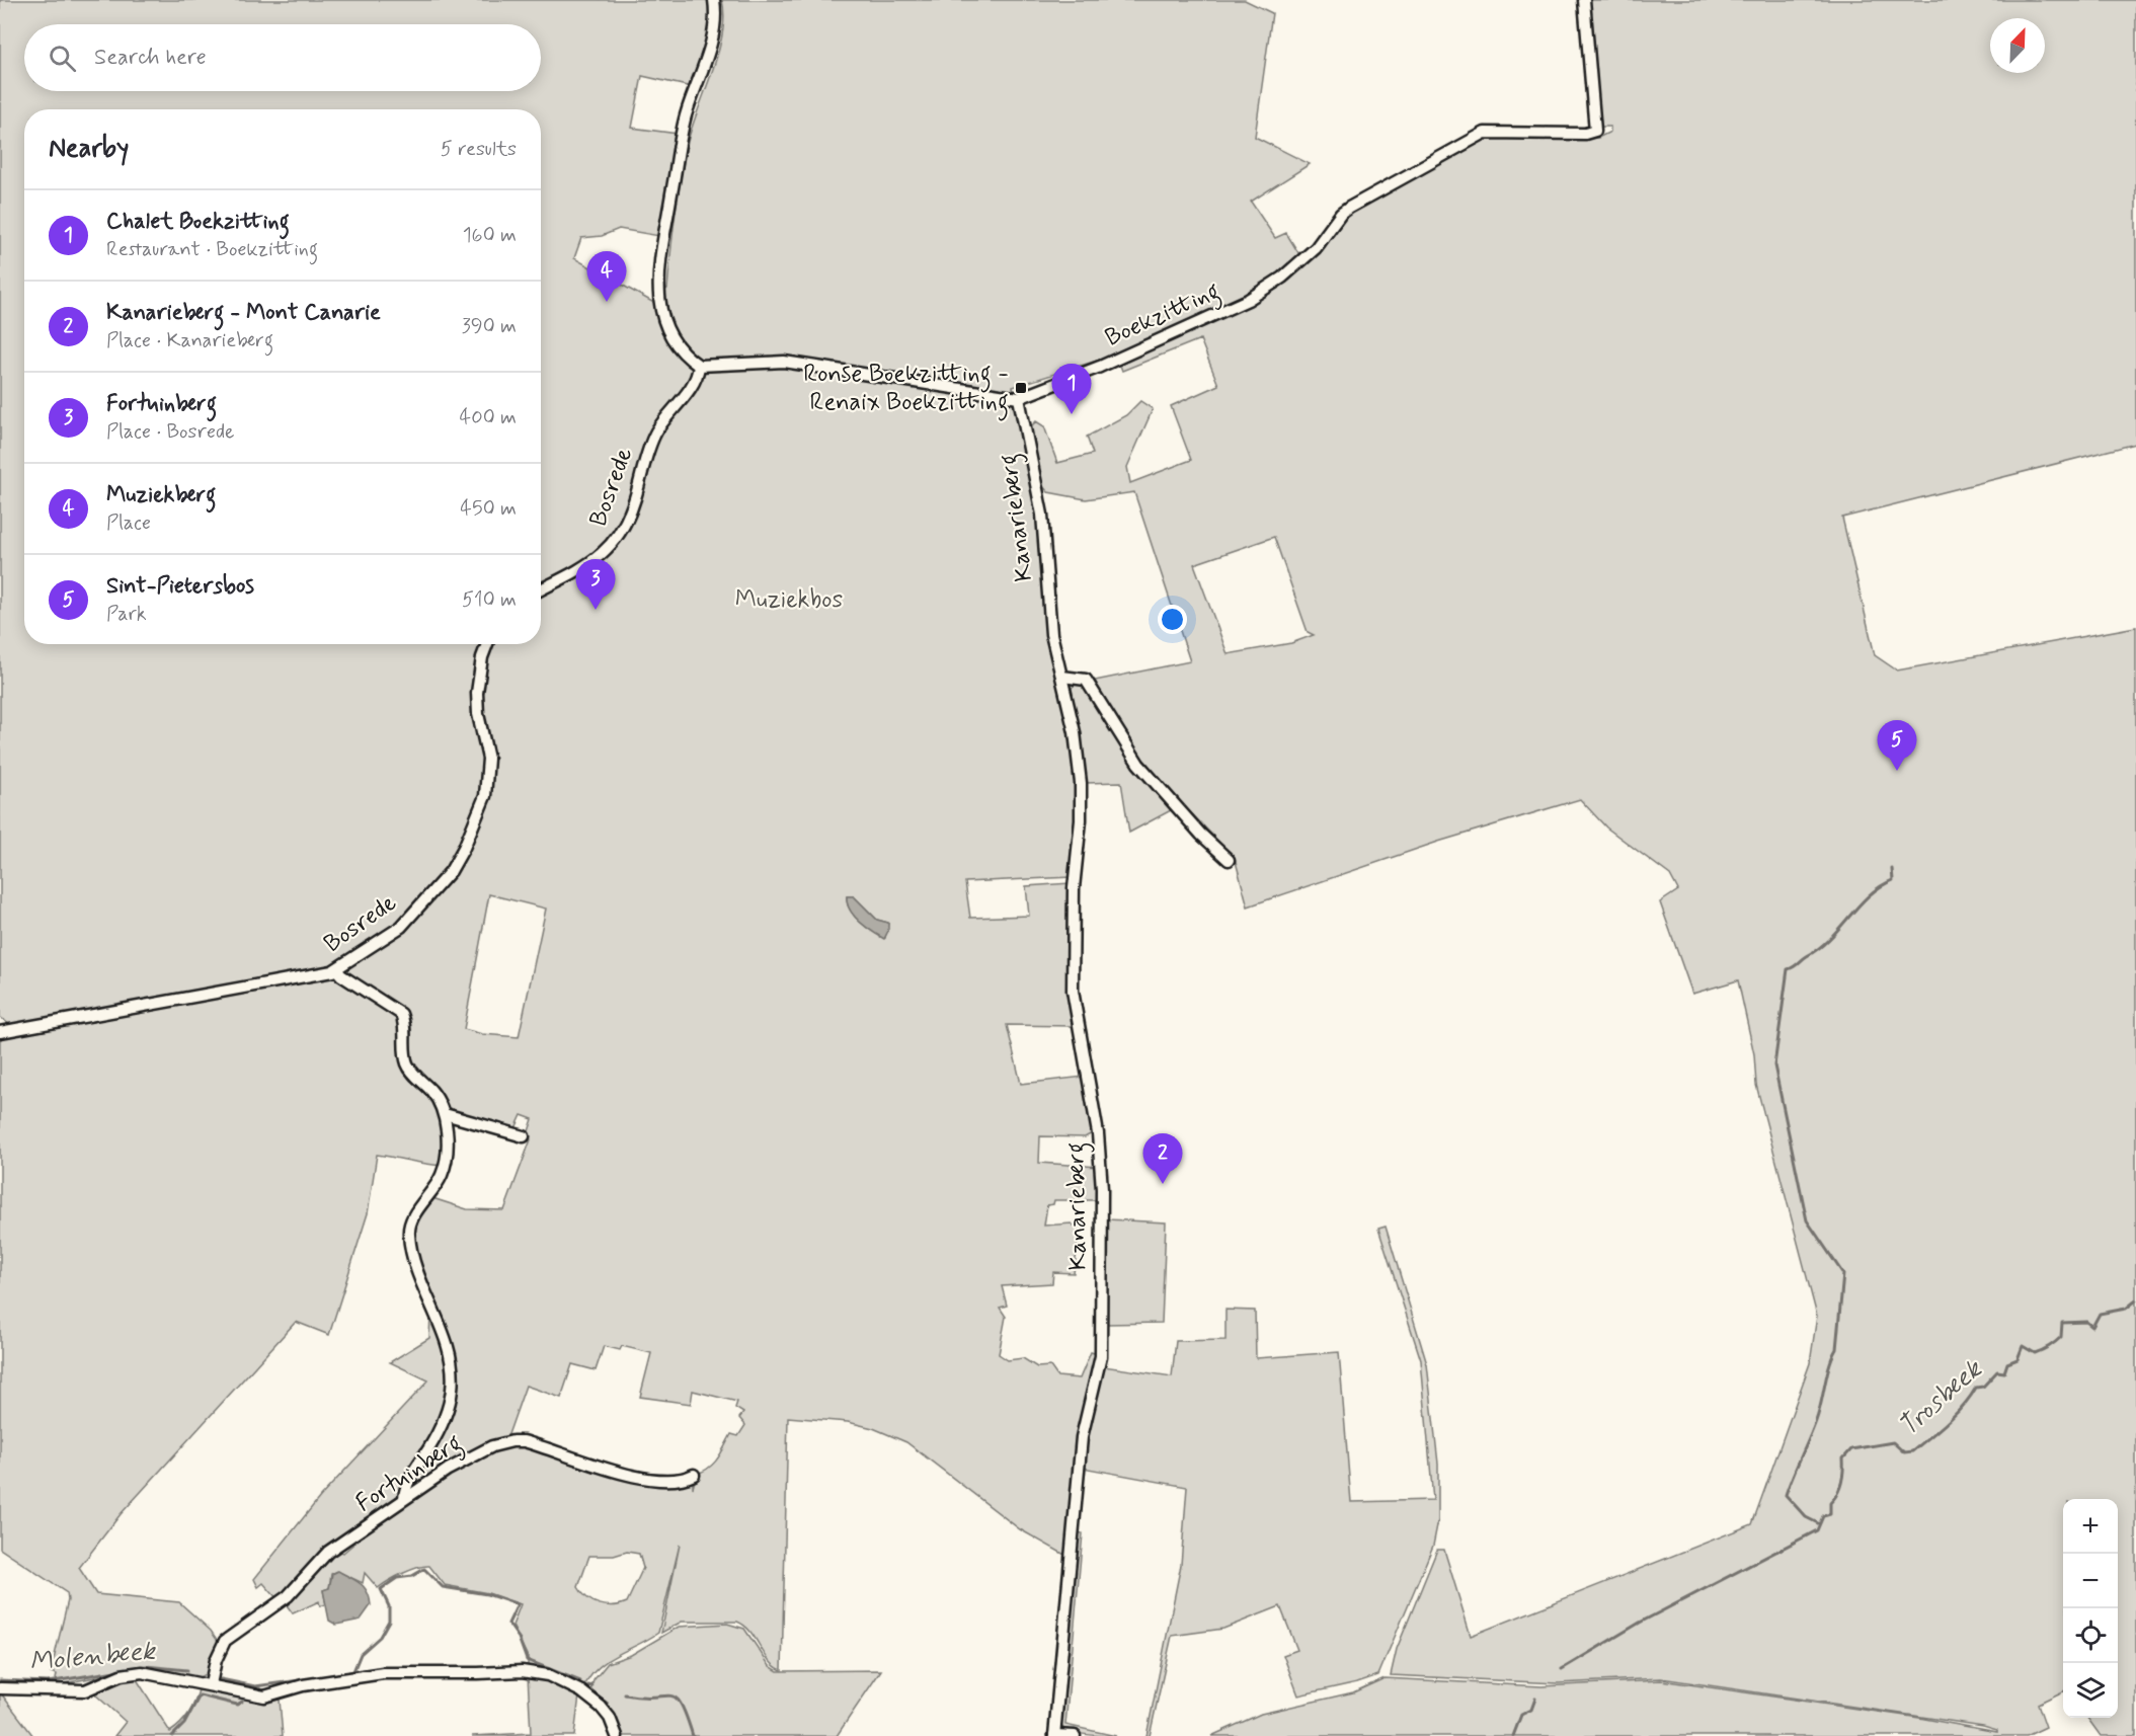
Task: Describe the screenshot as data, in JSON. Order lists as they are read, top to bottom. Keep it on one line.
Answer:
{"streets":{"street":["Boekzitting","Bosrede","Kanarieberg","Fortuinberg"]},"crossings":[["Boekzitting","Kanarieberg"]],"water":["Trosbeek","Molenbeek"],"parks":["Muziekbos"],"places":{"transit":["Ronse Boekzitting - Renaix Boekzitting"]},"north":"top right","page":{"search":"Search here","heading":["Nearby","5 results"],"list":[{"mark":"1","name":"Chalet Boekzitting","note":"Restaurant · Boekzitting","value":"160 m"},{"mark":"2","name":"Kanarieberg - Mont Canarie","note":"Place · Kanarieberg","value":"390 m"},{"mark":"3","name":"Fortuinberg","note":"Place · Bosrede","value":"400 m"},{"mark":"4","name":"Muziekberg","note":"Place","value":"450 m"},{"mark":"5","name":"Sint-Pietersbos","note":"Park","value":"510 m"}],"pins":["4","1","3","5","2"],"map_buttons":["+","−"]}}
